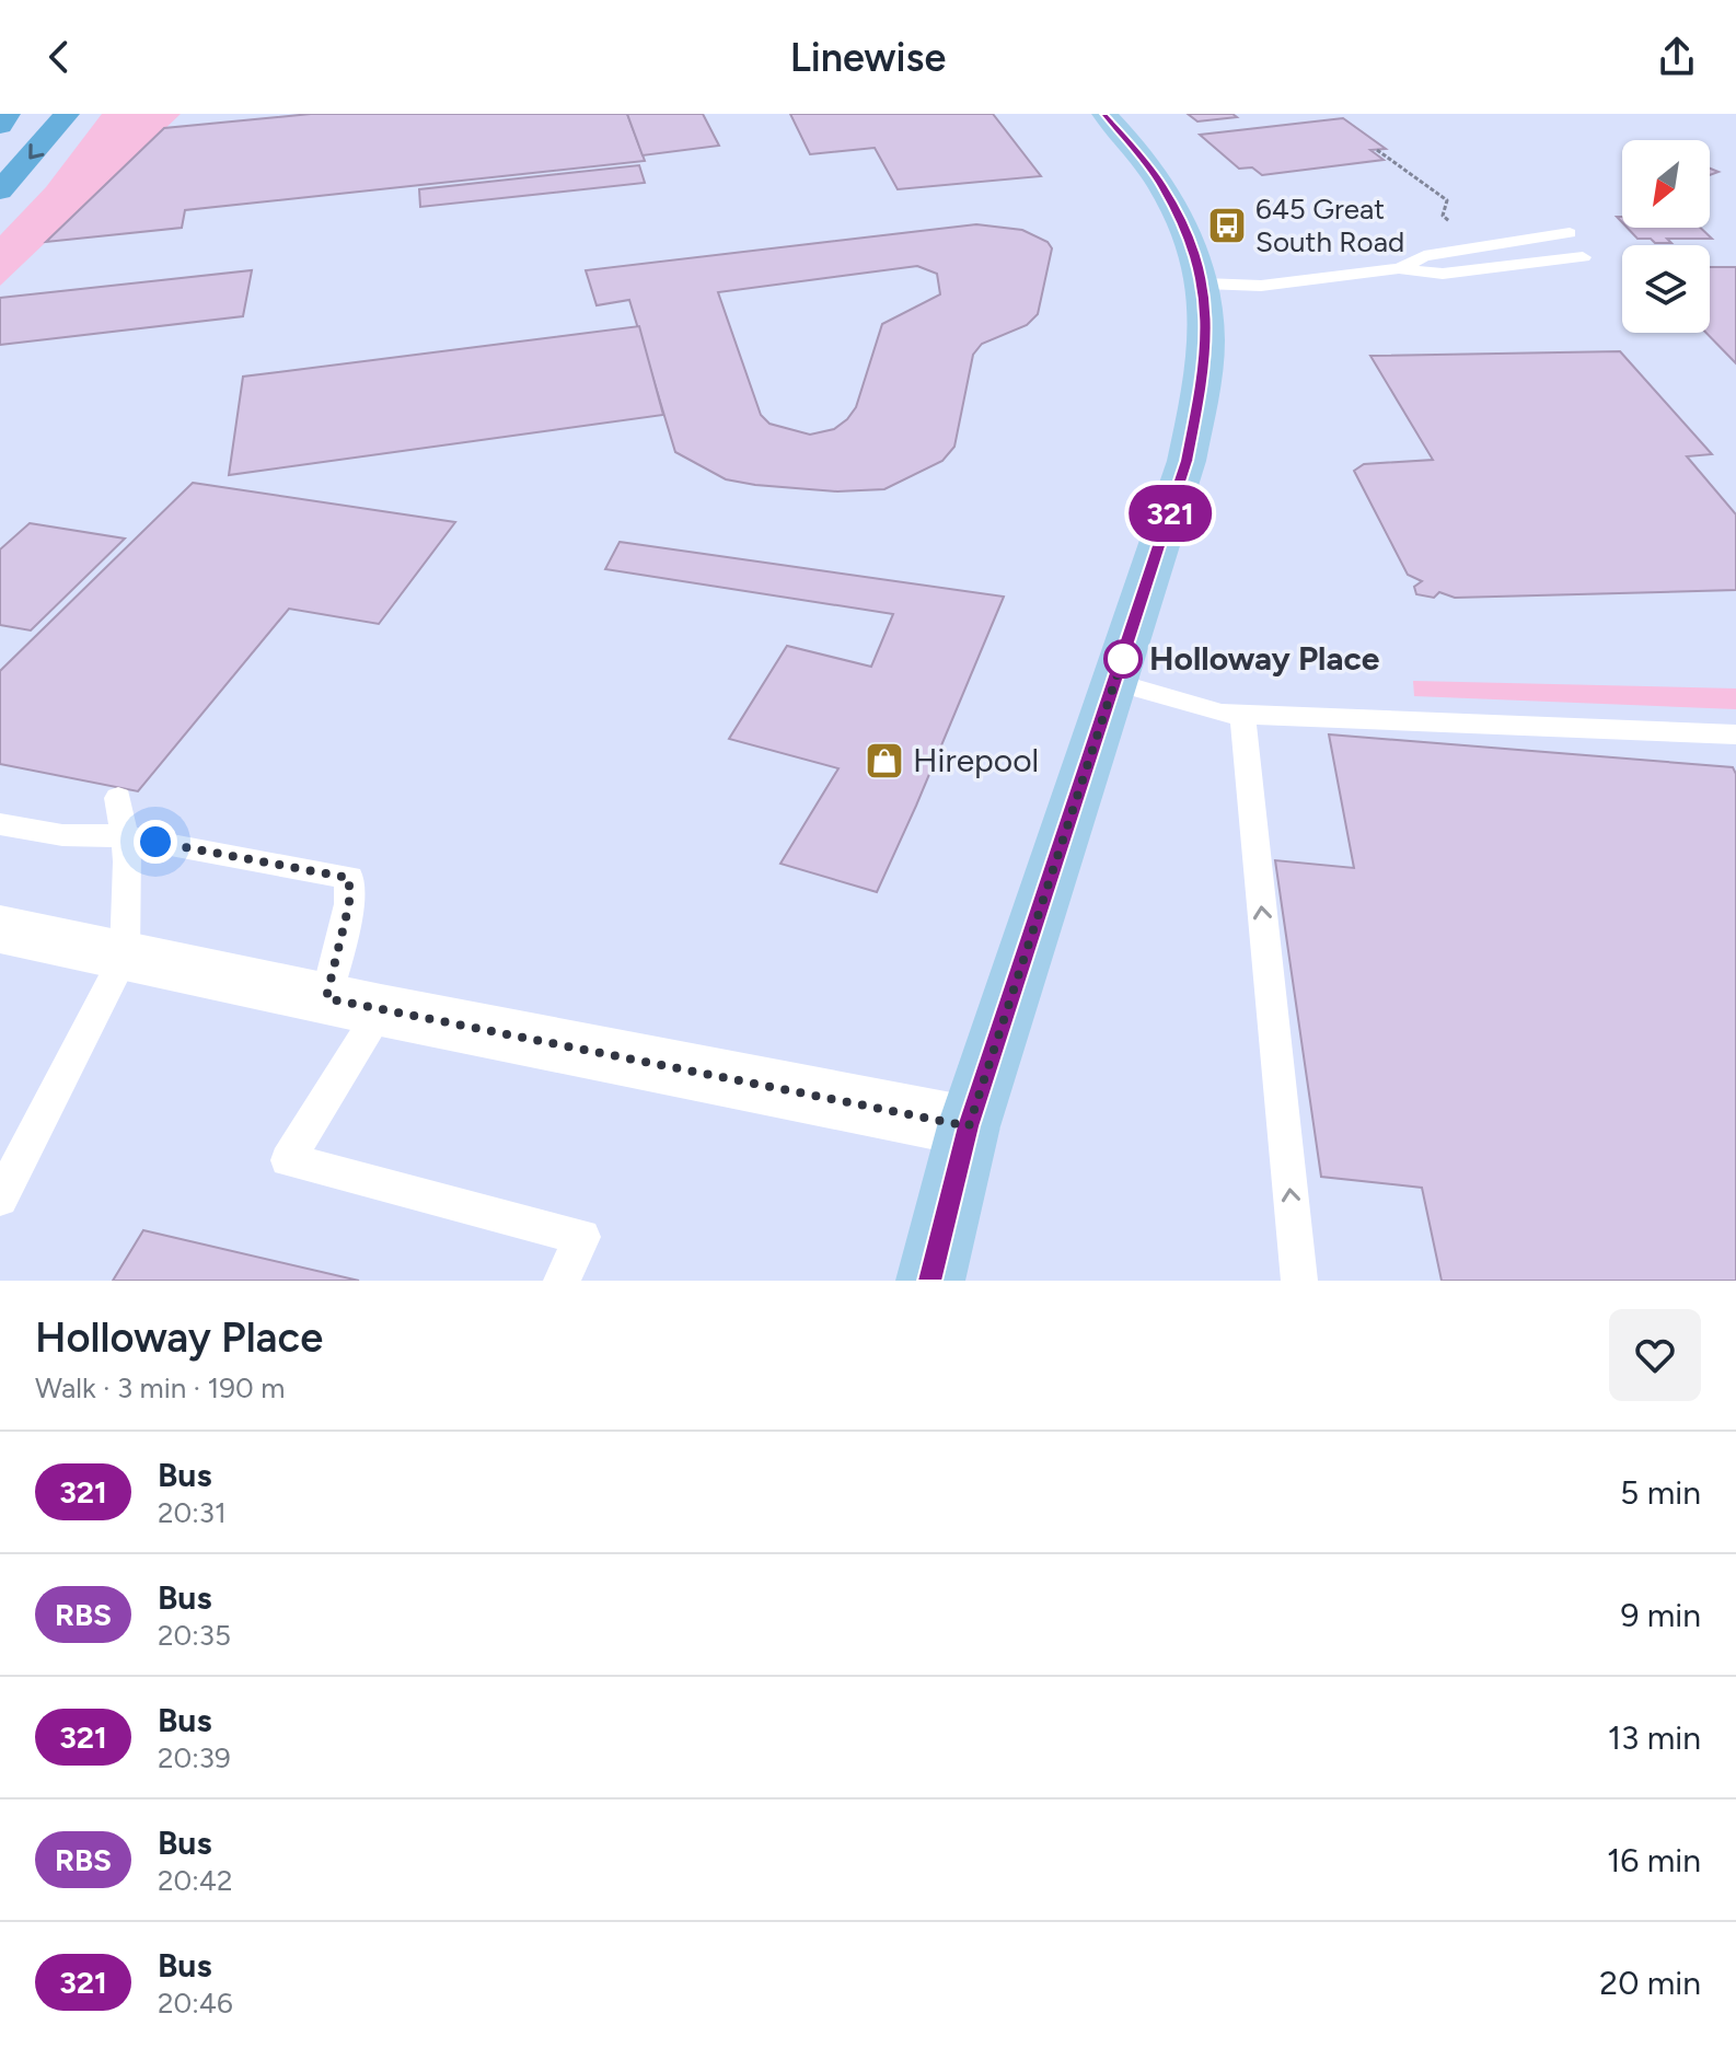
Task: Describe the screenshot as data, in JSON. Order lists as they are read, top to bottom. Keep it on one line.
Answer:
{"places":{"bus stop":["645 Great South Road"],"other":["Holloway Place"],"shop":["Hirepool"]},"lines":["bus line 321"],"north":"bottom left","page":{"header":"Linewise","on_map":"321","heading":["Holloway Place","Walk · 3 min · 190 m"],"list":[{"mark":"321","name":"Bus","note":"20:31","value":"5 min"},{"mark":"RBS","name":"Bus","note":"20:35","value":"9 min"},{"mark":"321","name":"Bus","note":"20:39","value":"13 min"},{"mark":"RBS","name":"Bus","note":"20:42","value":"16 min"},{"mark":"321","name":"Bus","note":"20:46","value":"20 min"}]}}
